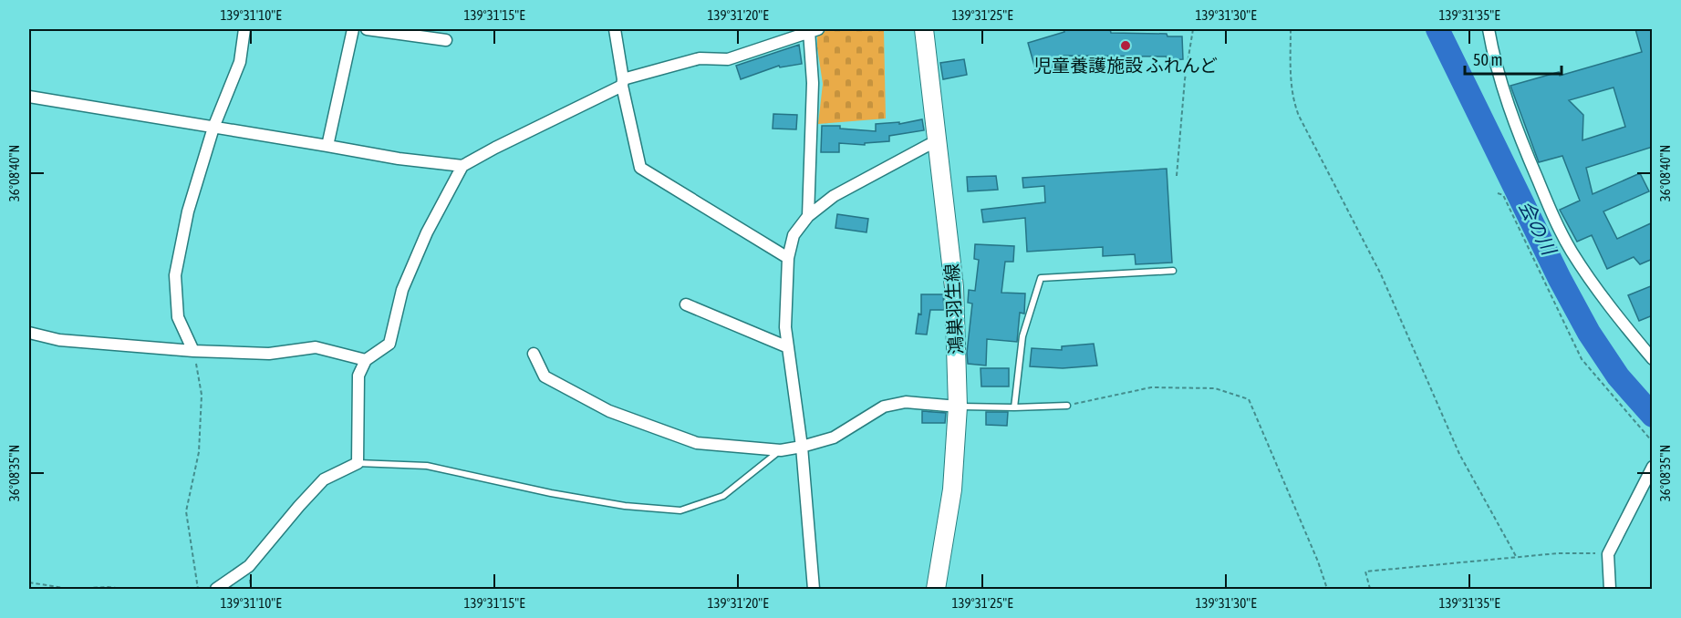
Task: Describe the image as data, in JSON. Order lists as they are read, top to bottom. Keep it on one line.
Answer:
{"streets":{"main road":["鴻巣羽生線"]},"water":["会の川"],"places":["児童養護施設 ふれんど"],"scale_bar":"50 m","coordinates":["139°31'10\"E","139°31'15\"E","139°31'20\"E","139°31'25\"E","139°31'30\"E","139°31'35\"E","36°08'40\"N","36°08'35\"N"]}
